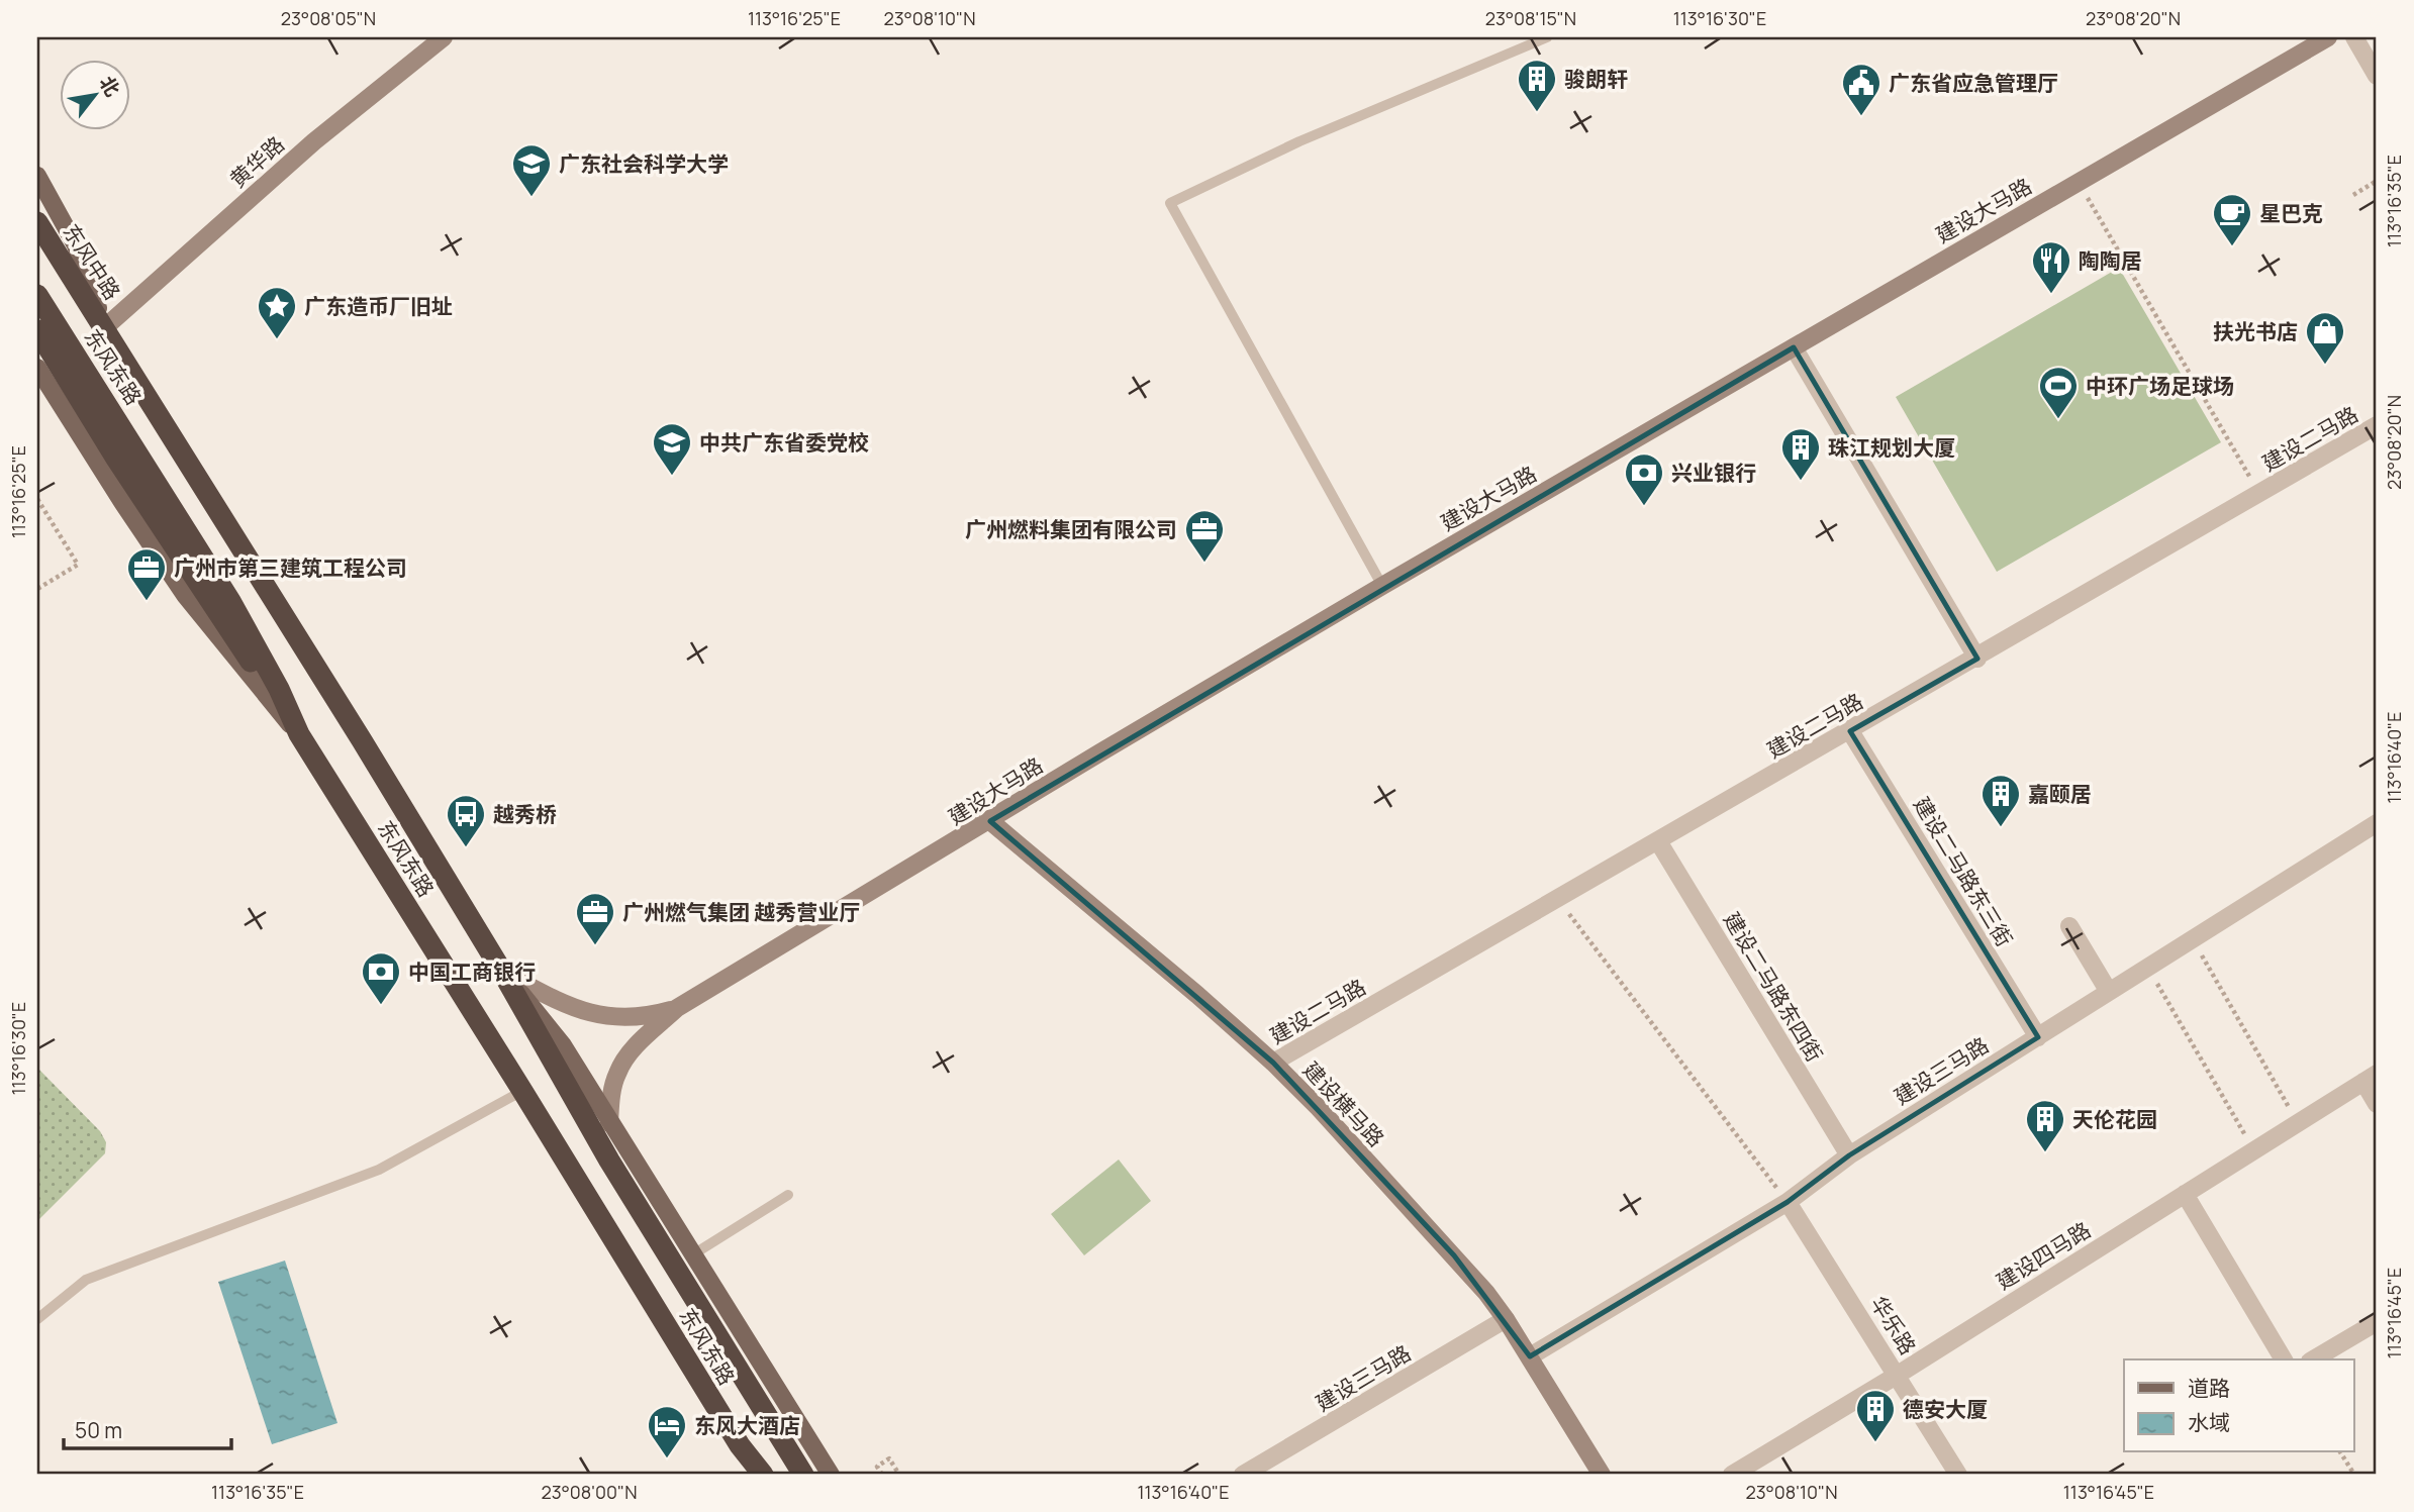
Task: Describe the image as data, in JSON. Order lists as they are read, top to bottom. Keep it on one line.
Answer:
{"streets":{"highway":["东风中路","东风东路"],"street":["黄华路","建设大马路","建设二马路","建设二马路东三街","建设二马路东四街","建设三马路","建设横马路","建设四马路","华乐路"]},"crossings":[["黄华路","东风中路"],["黄华路","东风东路"],["建设大马路","建设横马路"],["东风中路","东风东路"],["建设二马路","建设二马路东三街"],["建设二马路","建设二马路东四街"],["建设二马路","建设横马路"],["建设二马路东三街","建设三马路"],["建设二马路东四街","建设三马路"],["建设三马路","建设横马路"],["建设三马路","华乐路"],["建设四马路","华乐路"]],"places":{"building":["骏朗轩","珠江规划大厦","嘉颐居","天伦花园","德安大厦"],"public building":["广东省应急管理厅"],"school or university":["广东社会科学大学","中共广东省委党校"],"cafe":["星巴克"],"restaurant":["陶陶居"],"place":["广东造币厂旧址"],"shop":["扶光书店"],"sports":["中环广场足球场"],"bank":["兴业银行","中国工商银行"],"office":["广州燃料集团有限公司","广州市第三建筑工程公司","广州燃气集团 越秀营业厅"],"bus stop":["越秀桥"],"hotel":["东风大酒店"]},"legend":["道路","水域"],"scale_bar":"50 m","north":"top right","coordinates":["23°08'05\"N","113°16'25\"E","23°08'10\"N","23°08'15\"N","113°16'30\"E","23°08'20\"N","113°16'35\"E","113°16'40\"E","113°16'45\"E","23°08'00\"N"]}
